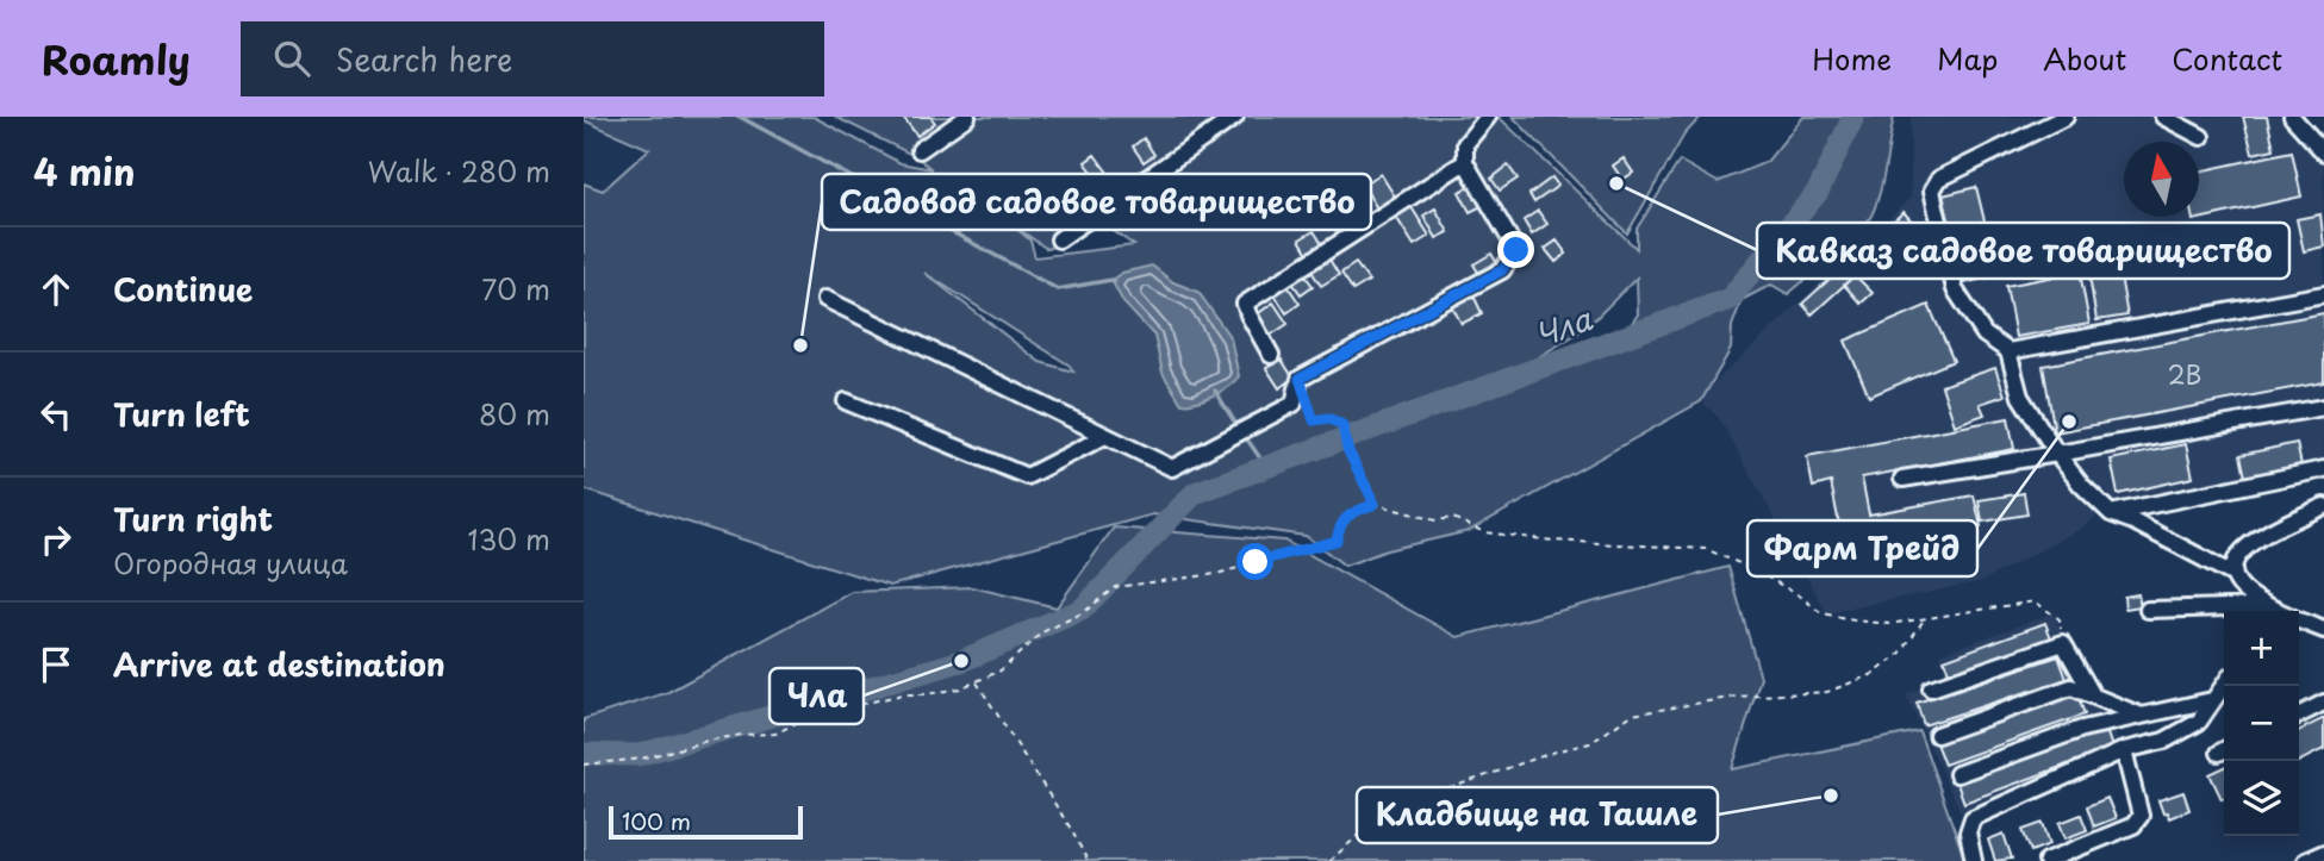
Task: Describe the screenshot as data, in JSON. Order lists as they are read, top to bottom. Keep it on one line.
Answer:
{"water":["Чла"],"places":["Кавказ садовое товарищество","Садовод садовое товарищество","Фарм Трейд","Чла","Кладбище на Ташле"],"house_numbers":["2В"],"scale_bar":"100 m","north":"top","page":{"header":"Roamly","search":"Search here","nav":["Home","Map","About","Contact"],"heading":["4 min","Walk · 280 m"],"list":[["Continue","70 m"],["Turn left","80 m"],["Turn right","Огородная улица","130 m"],"Arrive at destination"],"map_buttons":["+","−"],"scale":"100 m"}}
